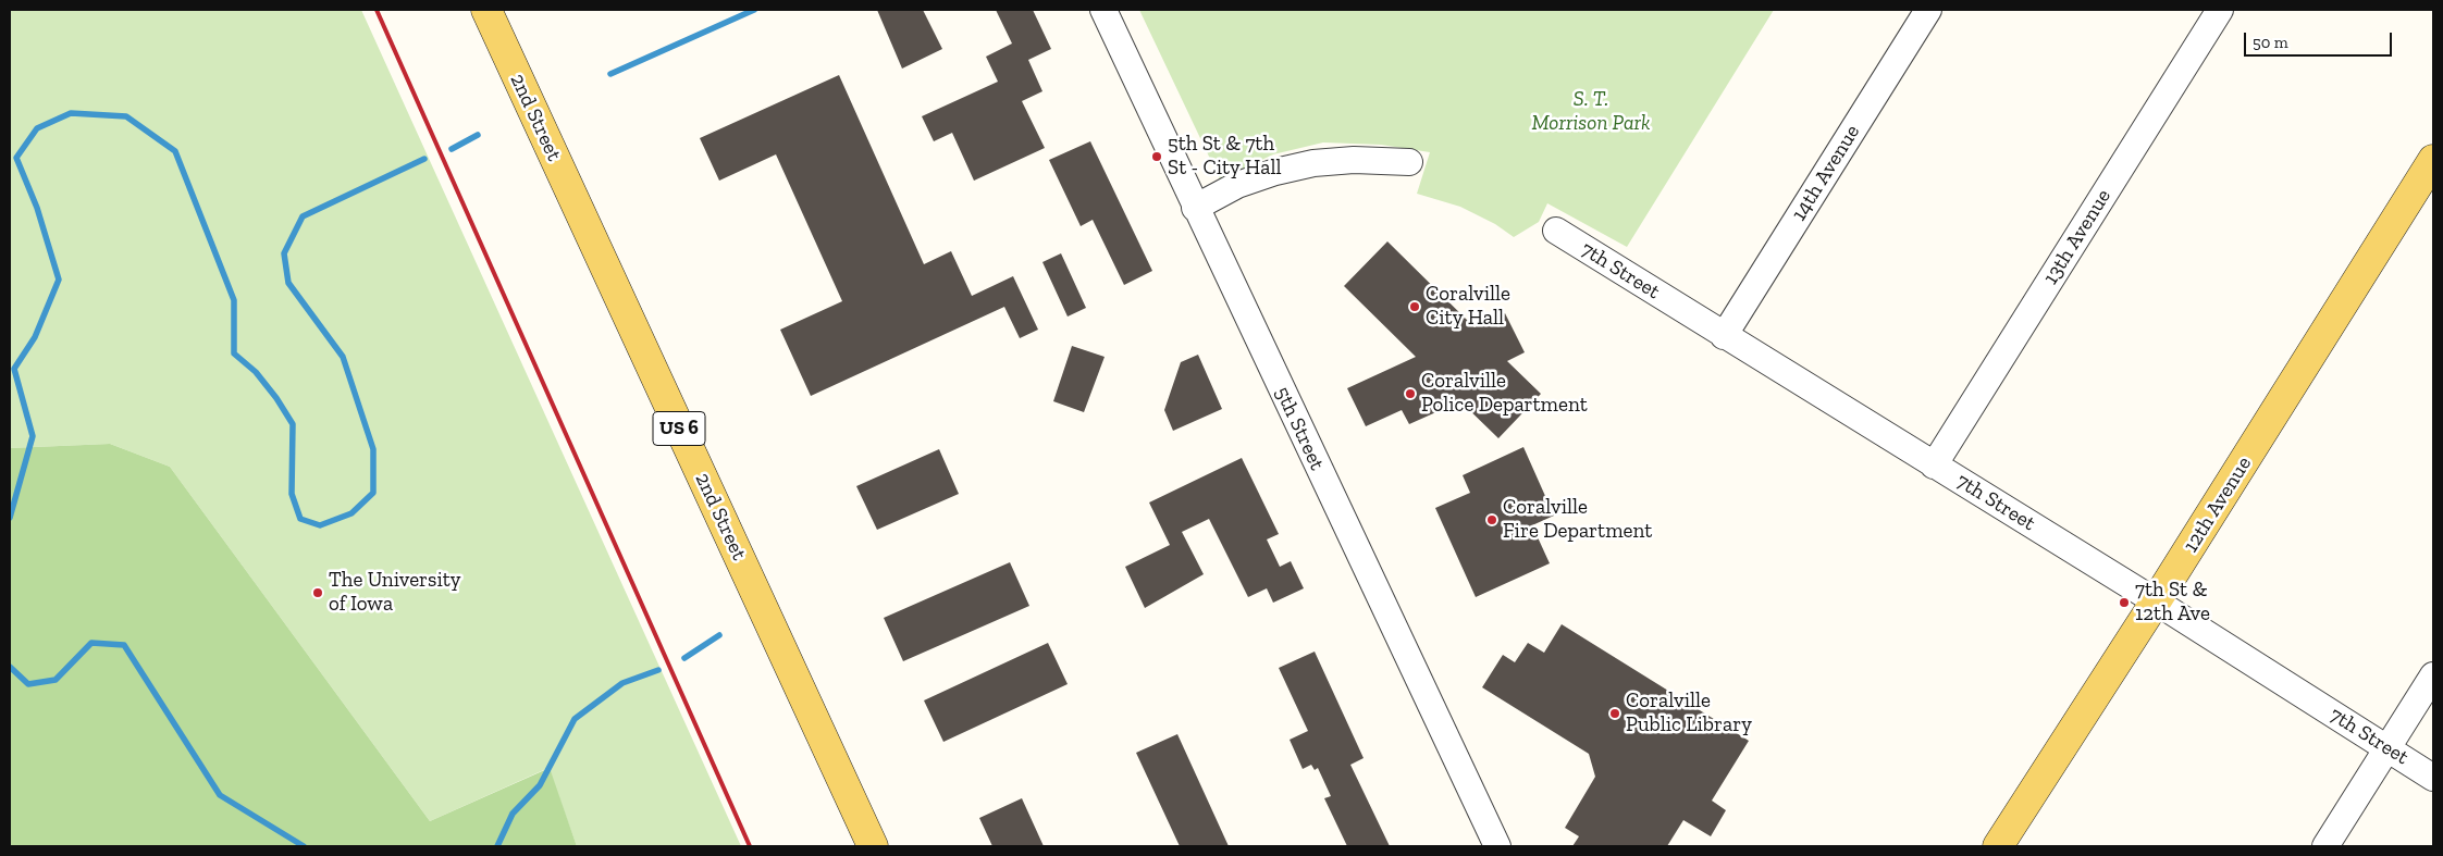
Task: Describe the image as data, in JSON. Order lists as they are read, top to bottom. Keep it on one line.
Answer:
{"streets":{"main road":["2nd Street","US 6","12th Avenue"],"street":["14th Avenue","13th Avenue","7th Street","5th Street"]},"crossings":[["14th Avenue","7th Street"],["13th Avenue","7th Street"],["7th Street","12th Avenue"]],"parks":["S. T. Morrison Park"],"places":["5th St & 7th St - City Hall","Coralville City Hall","Coralville Police Department","Coralville Fire Department","The University of Iowa","7th St & 12th Ave","Coralville Public Library"],"scale_bar":"50 m"}
